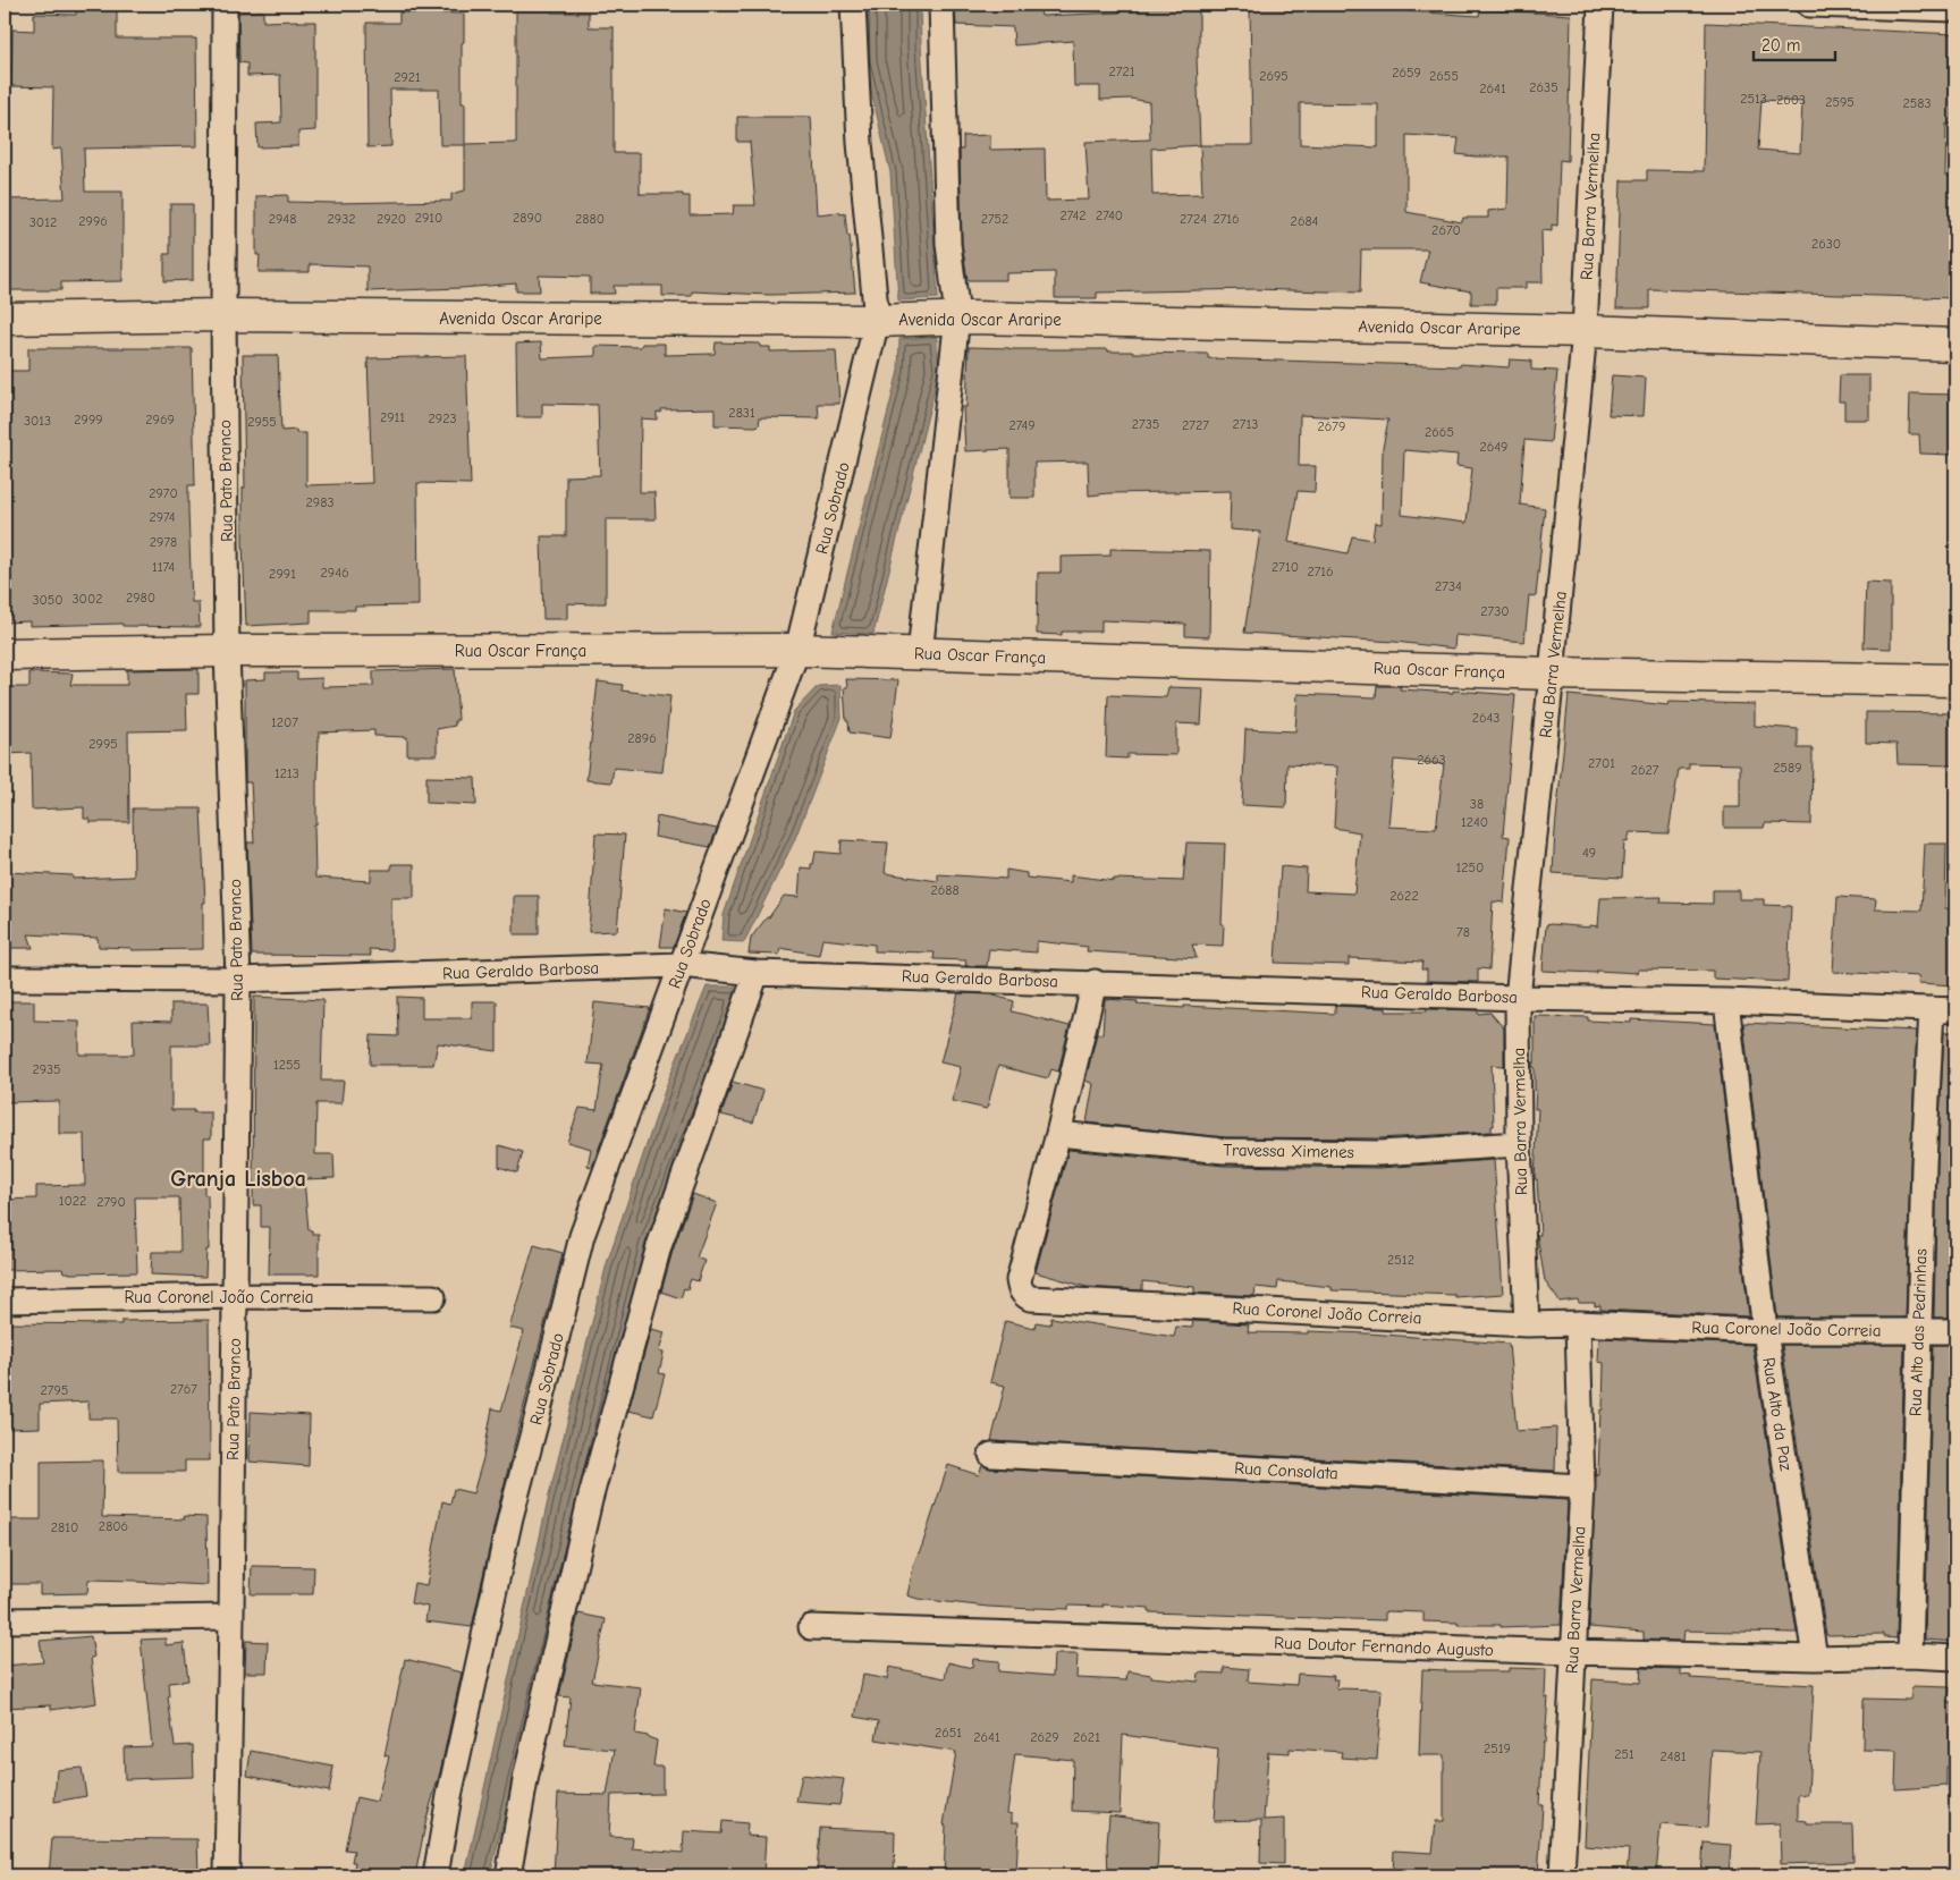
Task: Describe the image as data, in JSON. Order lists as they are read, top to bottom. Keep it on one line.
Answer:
{"streets":{"street":["Rua Barra Vermelha","Avenida Oscar Araripe","Rua Pato Branco","Rua Sobrado","Rua Oscar França","Rua Geraldo Barbosa","Travessa Ximenes","Rua Coronel João Correia","Rua Alto das Pedrinhas","Rua Alto da Paz","Rua Consolata","Rua Doutor Fernando Augusto"]},"crossings":[["Rua Barra Vermelha","Avenida Oscar Araripe"],["Rua Barra Vermelha","Rua Oscar França"],["Rua Barra Vermelha","Rua Geraldo Barbosa"],["Rua Barra Vermelha","Travessa Ximenes"],["Rua Barra Vermelha","Rua Coronel João Correia"],["Rua Barra Vermelha","Rua Consolata"],["Rua Barra Vermelha","Rua Doutor Fernando Augusto"],["Avenida Oscar Araripe","Rua Pato Branco"],["Avenida Oscar Araripe","Rua Sobrado"],["Rua Pato Branco","Rua Oscar França"],["Rua Pato Branco","Rua Geraldo Barbosa"],["Rua Pato Branco","Rua Coronel João Correia"],["Rua Sobrado","Rua Oscar França"],["Rua Sobrado","Rua Geraldo Barbosa"],["Rua Geraldo Barbosa","Rua Coronel João Correia"],["Rua Geraldo Barbosa","Rua Alto das Pedrinhas"],["Rua Geraldo Barbosa","Rua Alto da Paz"],["Travessa Ximenes","Rua Coronel João Correia"],["Rua Coronel João Correia","Rua Alto das Pedrinhas"],["Rua Coronel João Correia","Rua Alto da Paz"],["Rua Alto das Pedrinhas","Rua Doutor Fernando Augusto"],["Rua Alto da Paz","Rua Doutor Fernando Augusto"]],"districts":["Granja Lisboa"],"house_numbers":["2721","2659","2695","2655","2921","2635","2641","2513","2603","2595","2583","2742","2740","2910","2890","2948","2932","2920","2880","2752","2724","2716","2996","2684","3012","2670","2630","2831","2911","2923","2999","2969","3013","2955","2735","2713","2749","2727","2679","2665","2649","2970","2983","2974","2978","1174","2710","2716","2946","2991","2734","2980","3002","3050","2730","2643","1207","2896","2995","2663","2701","2589","2627","1213","38","1240","49","1250","2688","2622","78","1255","2935","1022","2790","2512","2767","2795","2806","2810","2651","2641","2629","2621","2519","251","2481"],"scale_bar":"20 m"}
